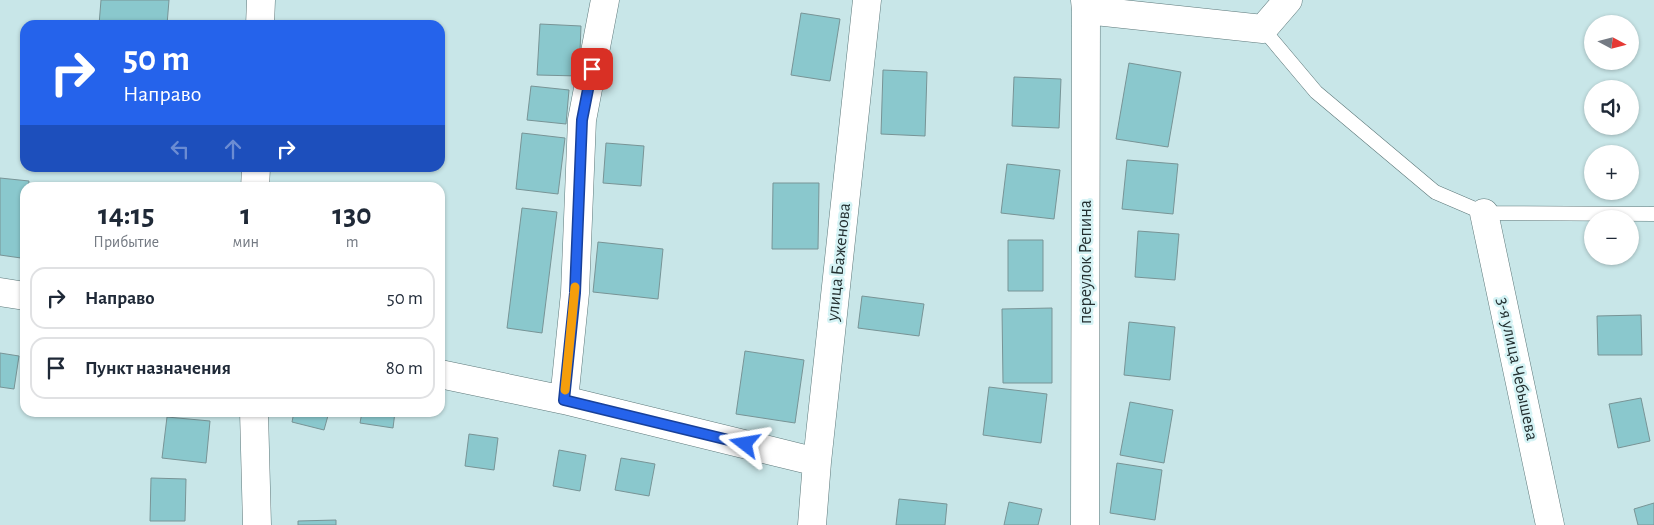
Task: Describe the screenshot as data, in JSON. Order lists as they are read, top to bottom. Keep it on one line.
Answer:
{"streets":{"street":["улица Баженова","переулок Репина","3-я улица Чебышева"]},"north":"right","page":{"map_buttons":["+","−"],"turn":["50 m","Направо"],"eta":["14:15","Прибытие","1","мин","130","m"],"list":[{"name":"Направо","value":"50 m"},{"name":"Пункт назначения","value":"80 m"}]}}
